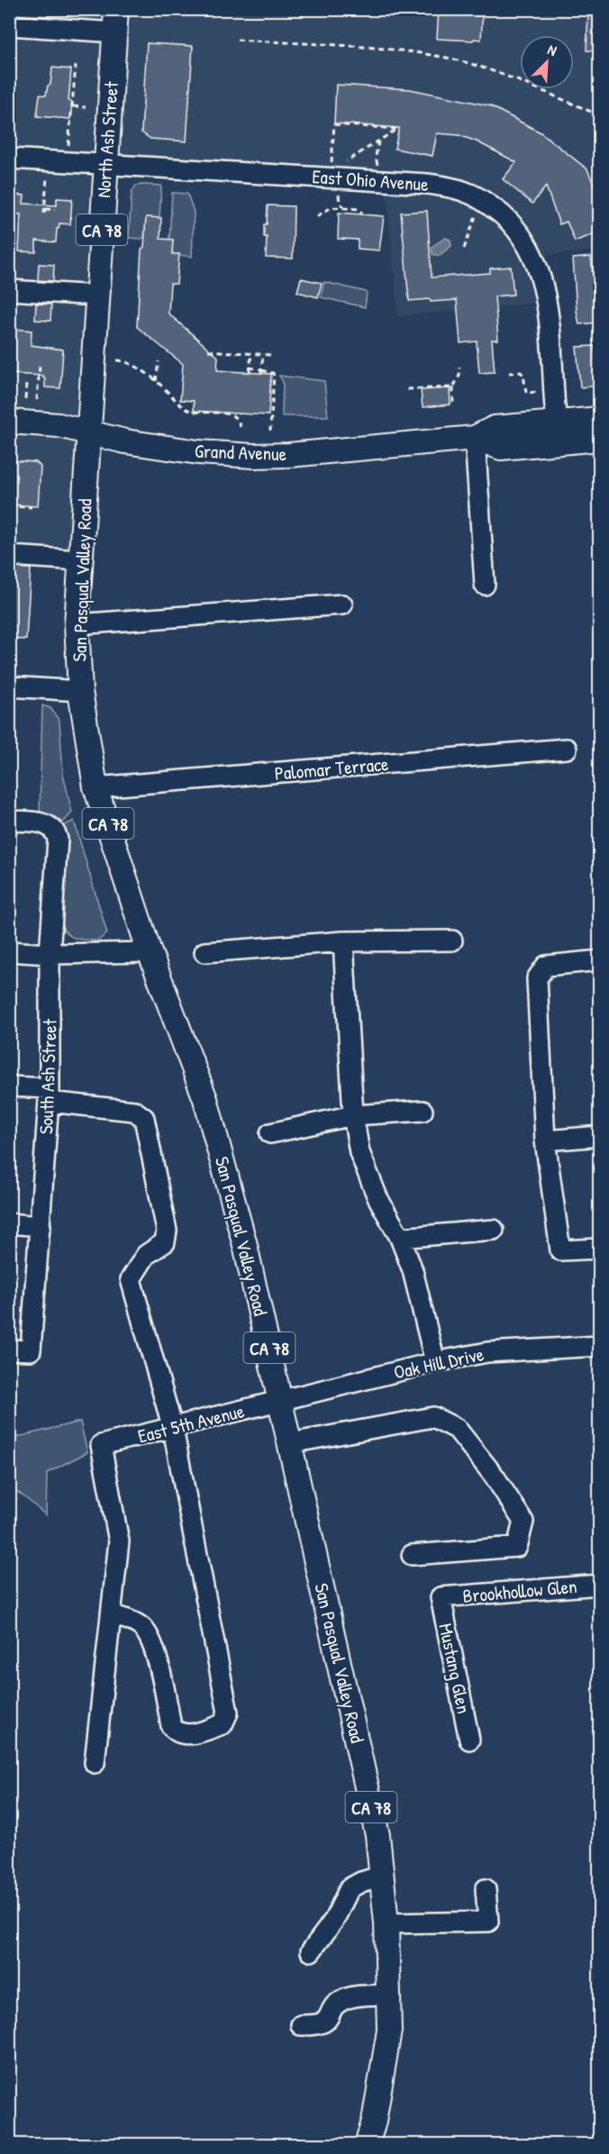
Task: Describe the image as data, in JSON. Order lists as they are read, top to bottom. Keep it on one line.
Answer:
{"streets":{"main road":["North Ash Street","CA 78","Grand Avenue","San Pasqual Valley Road"],"street":["East Ohio Avenue","Palomar Terrace","South Ash Street","Oak Hill Drive","East 5th Avenue","Brookhollow Glen","Mustang Glen"]},"crossings":[["North Ash Street","East Ohio Avenue"],["North Ash Street","Grand Avenue"],["North Ash Street","San Pasqual Valley Road"],["East Ohio Avenue","Grand Avenue"],["Grand Avenue","San Pasqual Valley Road"],["San Pasqual Valley Road","Palomar Terrace"],["San Pasqual Valley Road","Oak Hill Drive"],["San Pasqual Valley Road","East 5th Avenue"],["Oak Hill Drive","East 5th Avenue"],["Brookhollow Glen","Mustang Glen"]],"north":"top right"}
